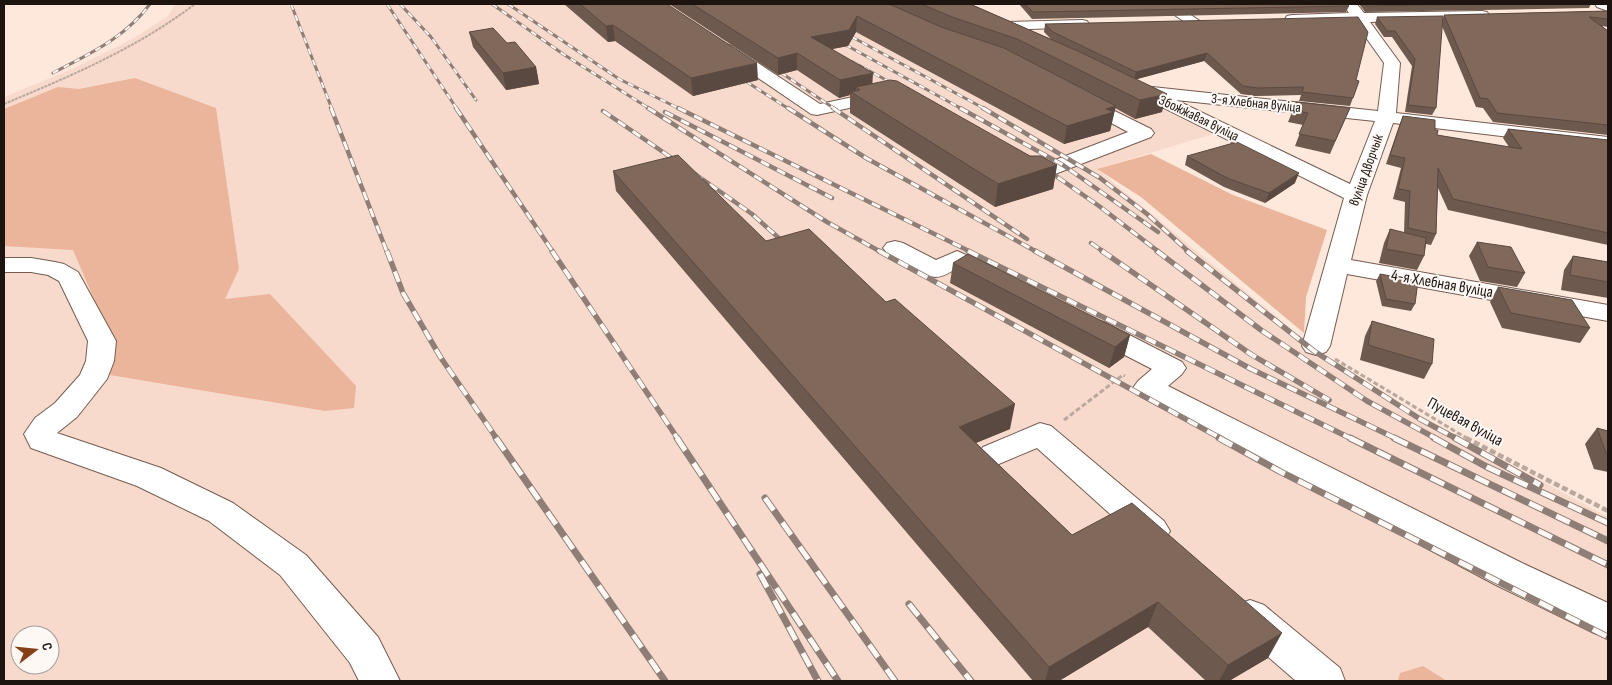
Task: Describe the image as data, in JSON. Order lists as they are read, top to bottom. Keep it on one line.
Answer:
{"streets":{"street":["3-я Хлебная вуліца","Збожжавая вуліца","вуліца Дворчык","4-я Хлебная вуліца"],"path":["Пуцевая вуліца"]},"crossings":[["3-я Хлебная вуліца","Збожжавая вуліца"],["3-я Хлебная вуліца","вуліца Дворчык"],["Збожжавая вуліца","вуліца Дворчык"],["вуліца Дворчык","4-я Хлебная вуліца"],["вуліца Дворчык","Пуцевая вуліца"]],"north":"right"}
